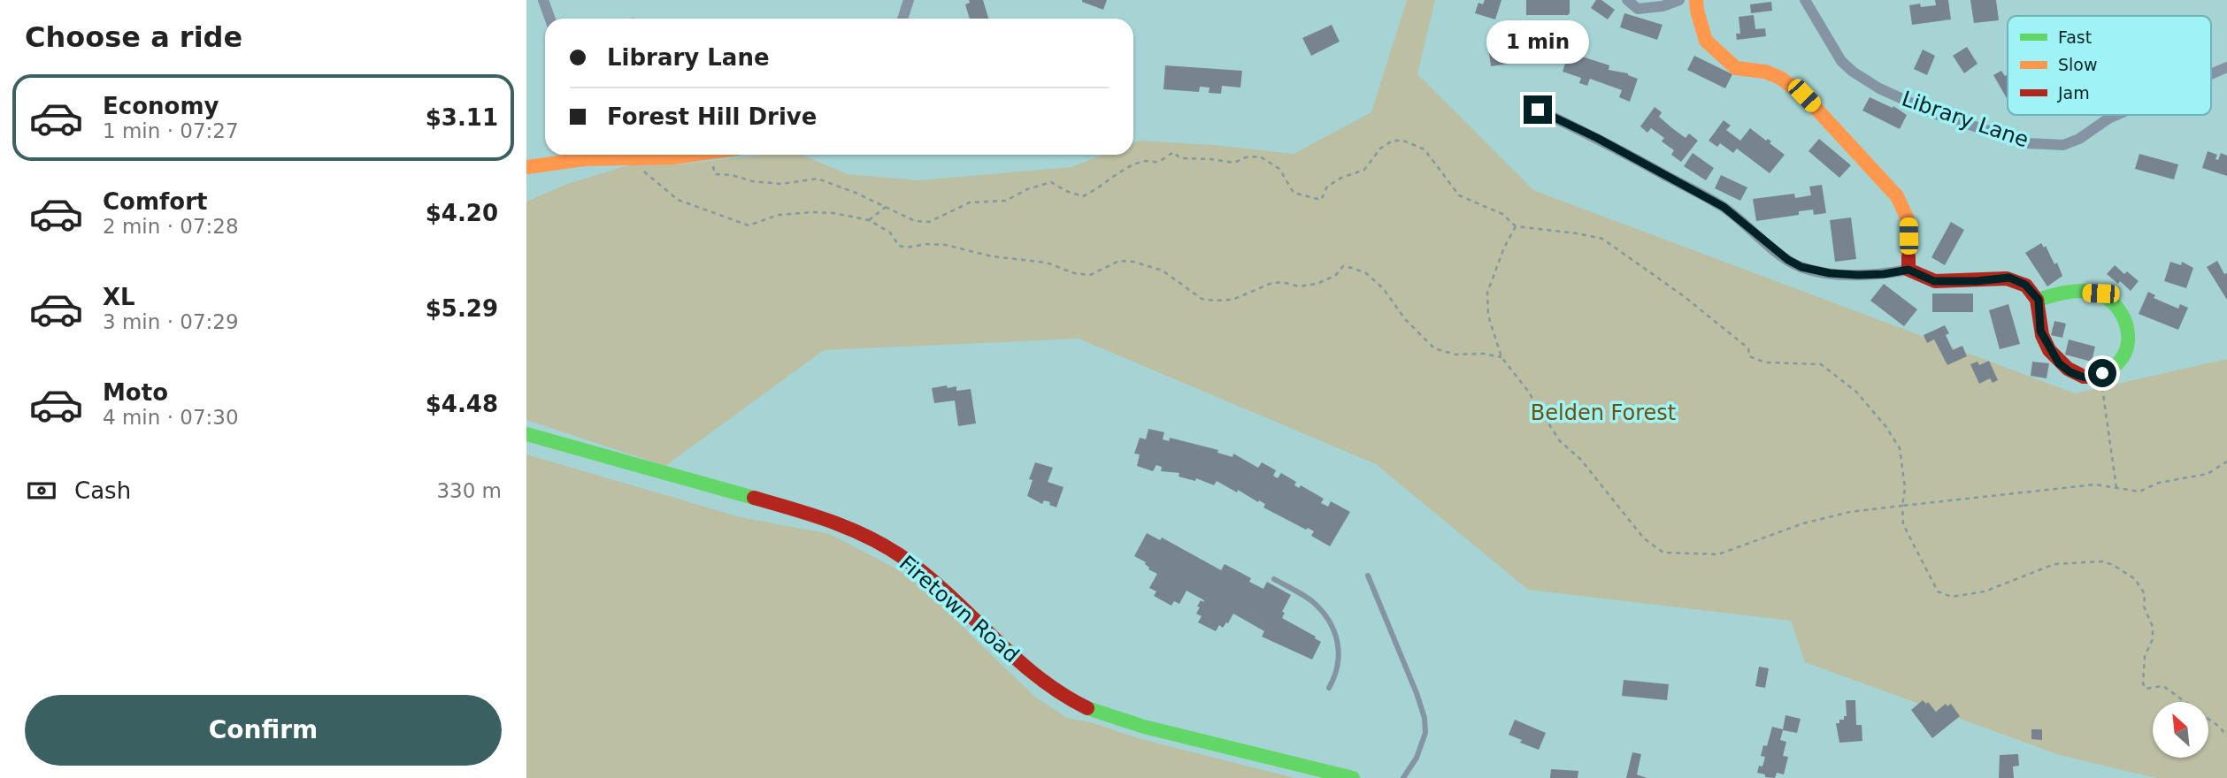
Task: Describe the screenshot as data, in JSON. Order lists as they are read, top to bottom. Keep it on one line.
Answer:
{"streets":{"street":["Library Lane","Firetown Road"]},"parks":["Belden Forest"],"legend":["Fast","Slow","Jam"],"north":"top left","page":{"heading":"Choose a ride","banner":["Library Lane","Forest Hill Drive"],"bubble":"1 min","list":[{"name":"Economy","note":"1 min · 07:27","value":"$3.11"},{"name":"Comfort","note":"2 min · 07:28","value":"$4.20"},{"name":"XL","note":"3 min · 07:29","value":"$5.29"},{"name":"Moto","note":"4 min · 07:30","value":"$4.48"}],"pay":["Cash","330 m"],"buttons":"Confirm"}}
